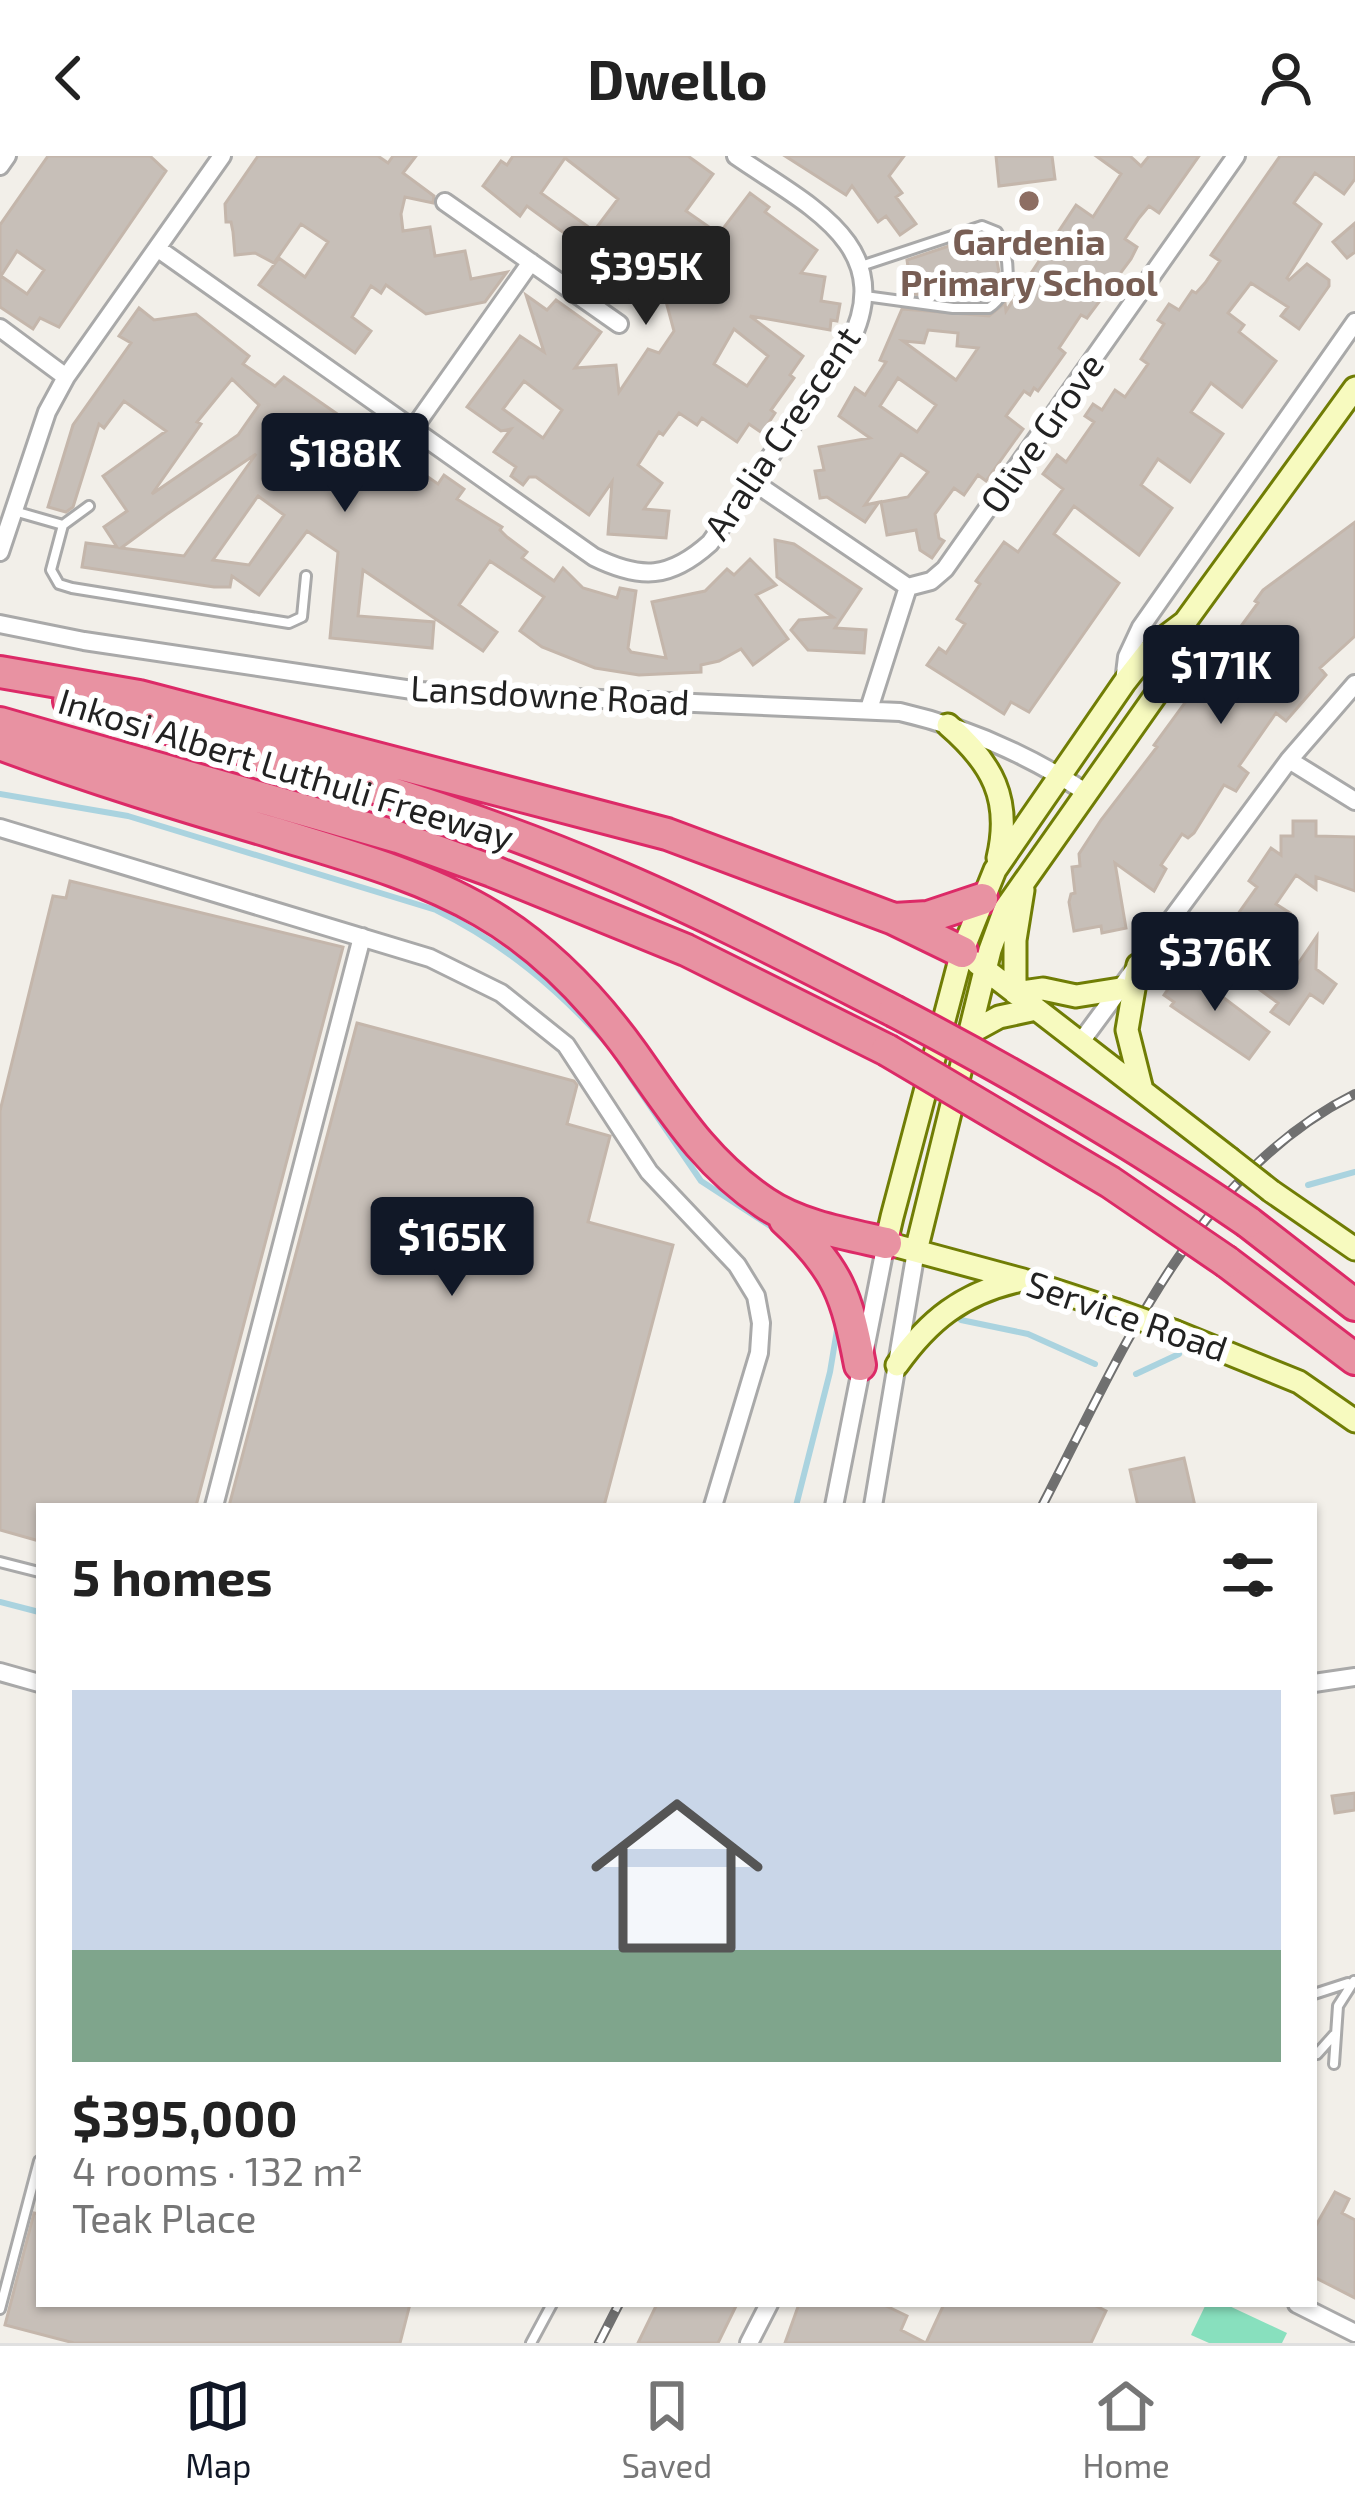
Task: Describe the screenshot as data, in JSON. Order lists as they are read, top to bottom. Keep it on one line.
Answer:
{"streets":{"highway":["Inkosi Albert Luthuli Freeway"],"street":["Aralia Crescent","Olive Grove","Lansdowne Road","Service Road"]},"places":["Gardenia Primary School"],"page":{"header":"Dwello","price":["$395K","$188K","$171K","$376K","$165K"],"heading":"5 homes","list":[{"name":"$395,000","note":"4 rooms · 132 m² · Teak Place"}],"tabs":["Map","Saved","Home"]}}
